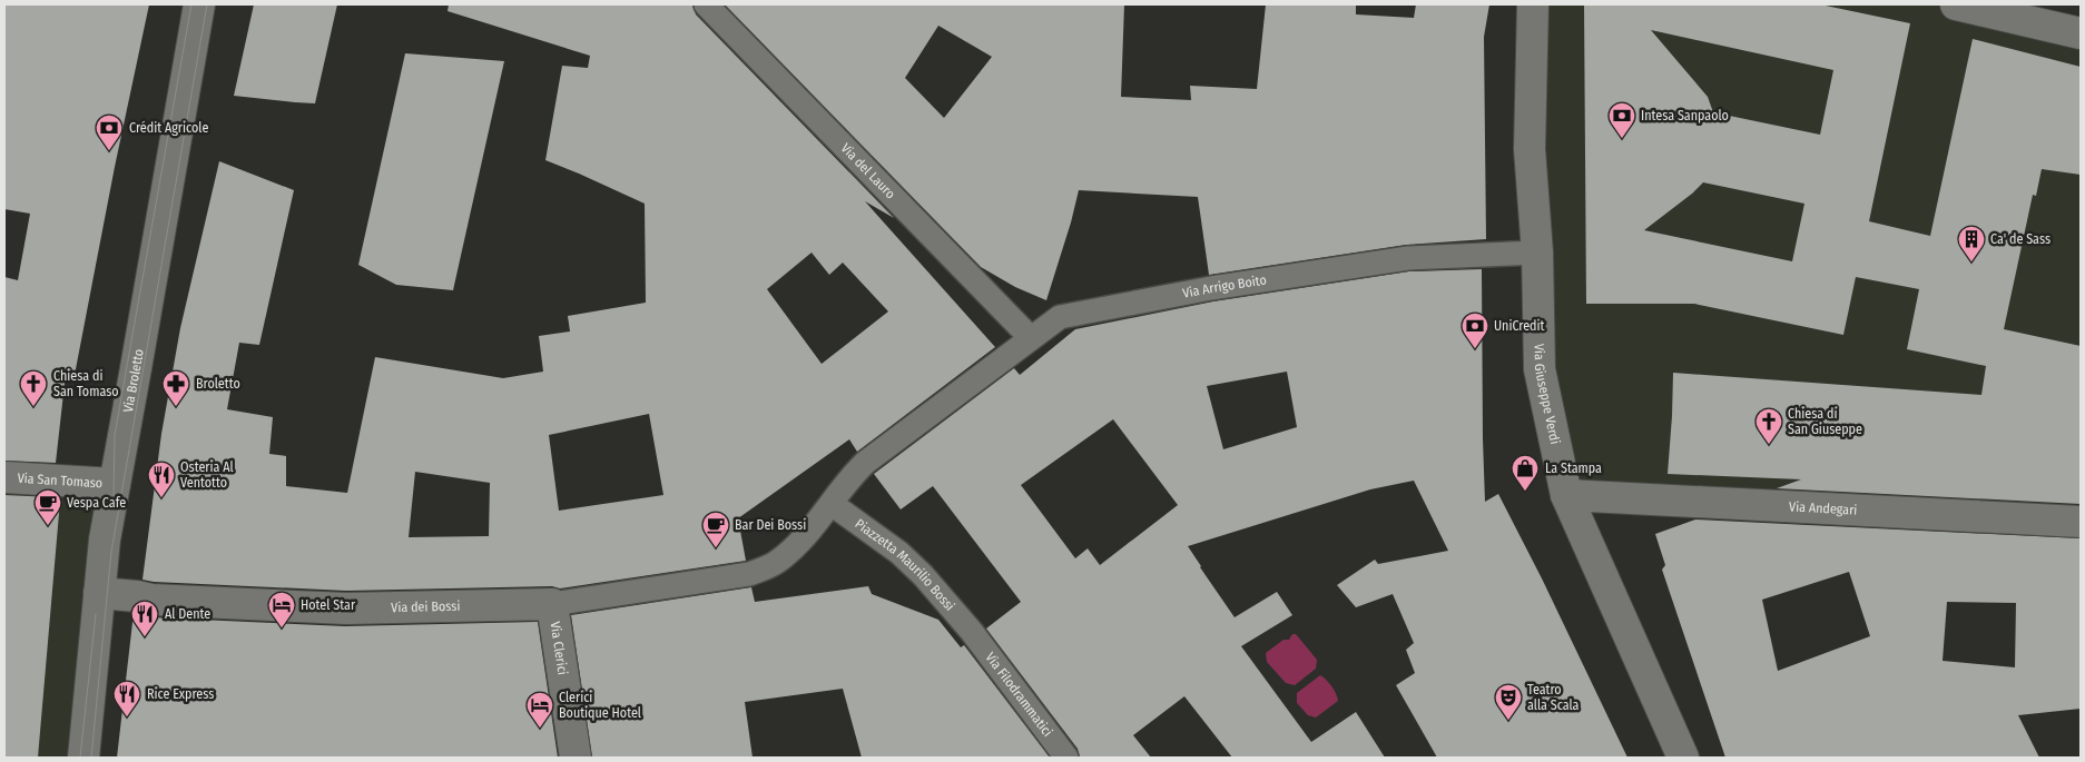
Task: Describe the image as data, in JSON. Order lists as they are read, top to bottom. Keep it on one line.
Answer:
{"streets":{"street":["Via del Lauro","Via Arrigo Boito","Via Broletto","Via Giuseppe Verdi","Via San Tomaso","Via Andegari","Piazzetta Maurilio Bossi","Via dei Bossi","Via Clerici","Via Filodrammatici"]},"crossings":[["Via del Lauro","Via Arrigo Boito"],["Via Arrigo Boito","Via Giuseppe Verdi"],["Via Arrigo Boito","Piazzetta Maurilio Bossi"],["Via Arrigo Boito","Via dei Bossi"],["Via Broletto","Via San Tomaso"],["Via Broletto","Via dei Bossi"],["Via Giuseppe Verdi","Via Andegari"],["Piazzetta Maurilio Bossi","Via dei Bossi"],["Piazzetta Maurilio Bossi","Via Filodrammatici"],["Via dei Bossi","Via Clerici"]],"places":{"bank":["Intesa Sanpaolo","Crédit Agricole","UniCredit"],"building":["Ca' de Sass"],"church":["Chiesa di San Tomaso","Chiesa di San Giuseppe"],"pharmacy":["Broletto"],"shop":["La Stampa"],"restaurant":["Osteria Al Ventotto","Al Dente","Rice Express"],"cafe":["Vespa Cafe","Bar Dei Bossi"],"hotel":["Hotel Star","Clerici Boutique Hotel"],"theatre":["Teatro alla Scala"]}}
